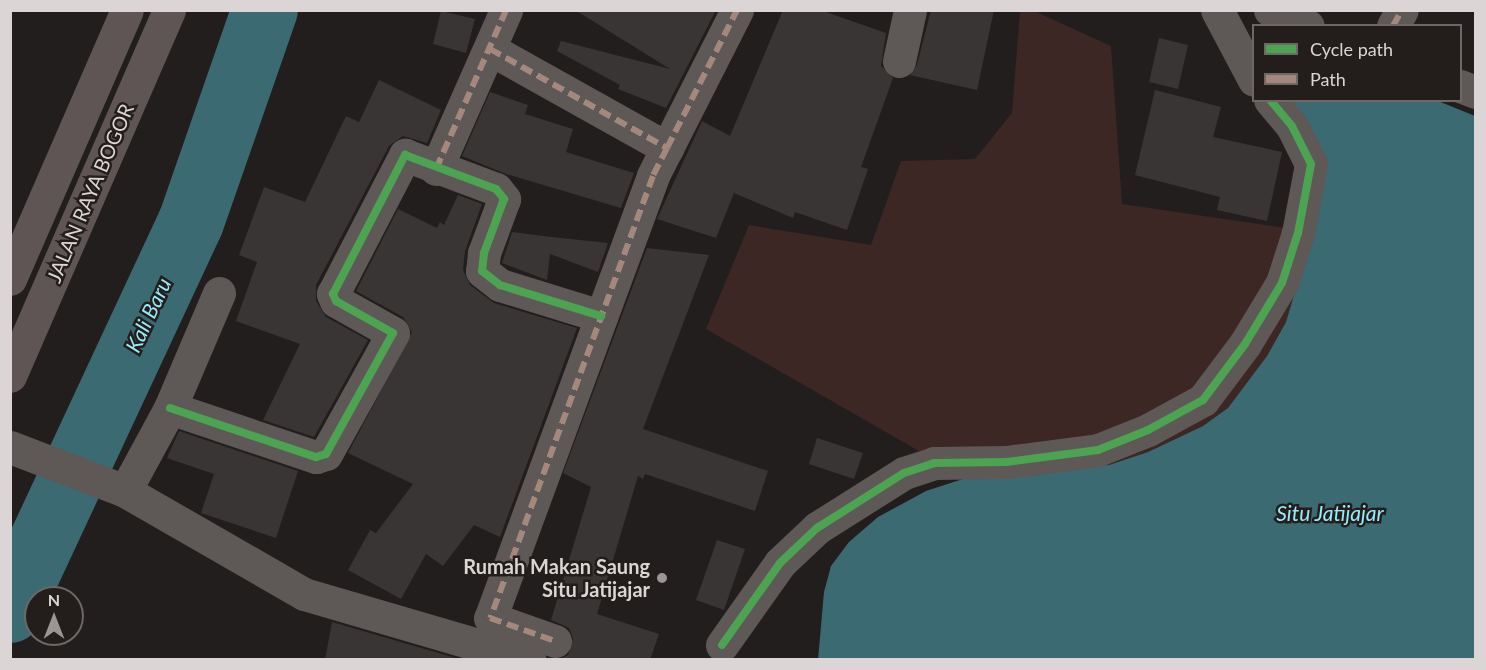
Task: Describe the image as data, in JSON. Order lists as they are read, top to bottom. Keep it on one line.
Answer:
{"streets":{"highway":["JALAN RAYA BOGOR"]},"water":["Kali Baru","Situ Jatijajar"],"places":["Rumah Makan Saung Situ Jatijajar"],"legend":["Cycle path","Path"],"north":"top"}
